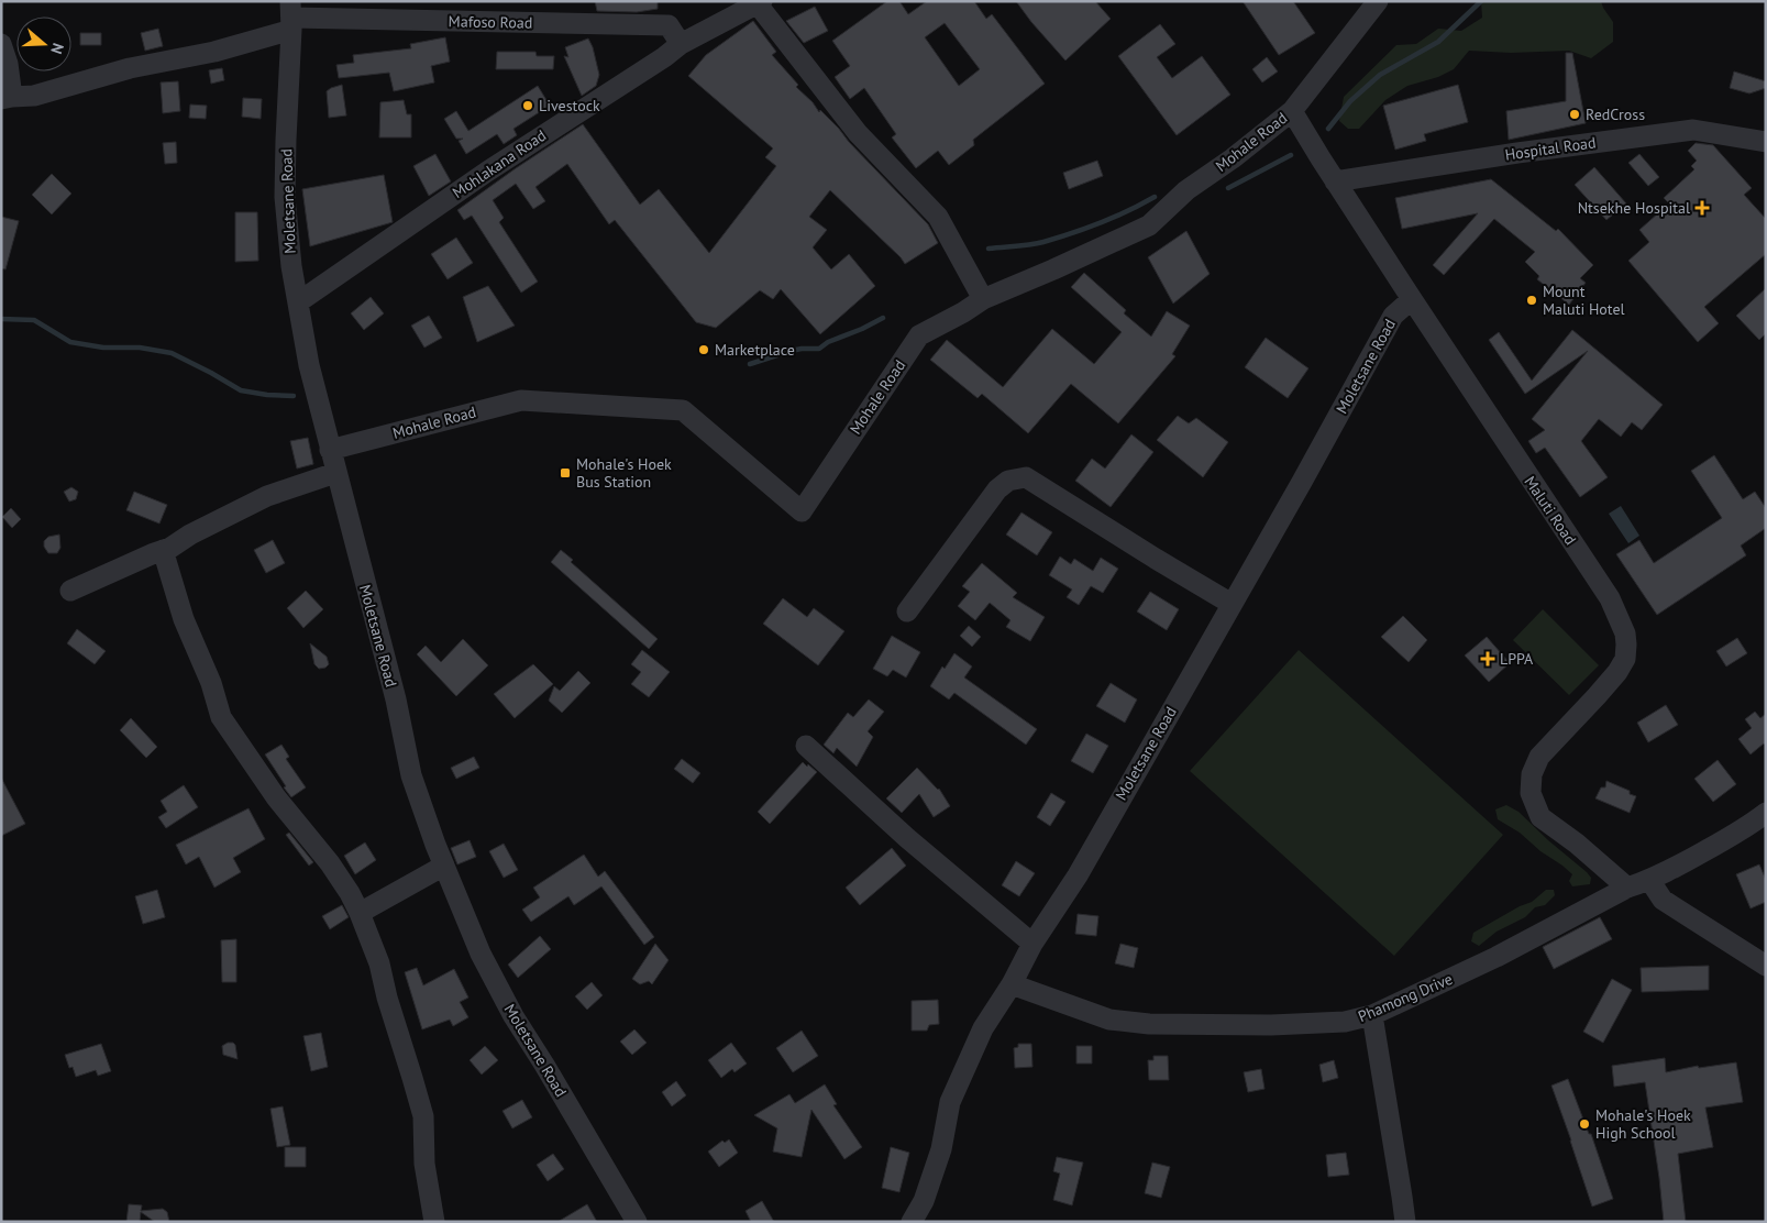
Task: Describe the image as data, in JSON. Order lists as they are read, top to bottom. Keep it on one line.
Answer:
{"streets":{"street":["Mafoso Road","Mohale Road","Hospital Road","Mohlakana Road","Moletsane Road","Maluti Road","Phamong Drive"]},"crossings":[["Mafoso Road","Mohlakana Road"],["Mafoso Road","Moletsane Road"],["Mohale Road","Moletsane Road"],["Mohale Road","Maluti Road"],["Hospital Road","Maluti Road"],["Mohlakana Road","Moletsane Road"],["Moletsane Road","Maluti Road"],["Moletsane Road","Phamong Drive"],["Maluti Road","Phamong Drive"]],"places":{"other":["Livestock","RedCross","Mount Maluti Hotel","Marketplace","Mohale's Hoek High School"],"health":["Ntsekhe Hospital","LPPA"],"transit":["Mohale's Hoek Bus Station"]},"north":"right"}
